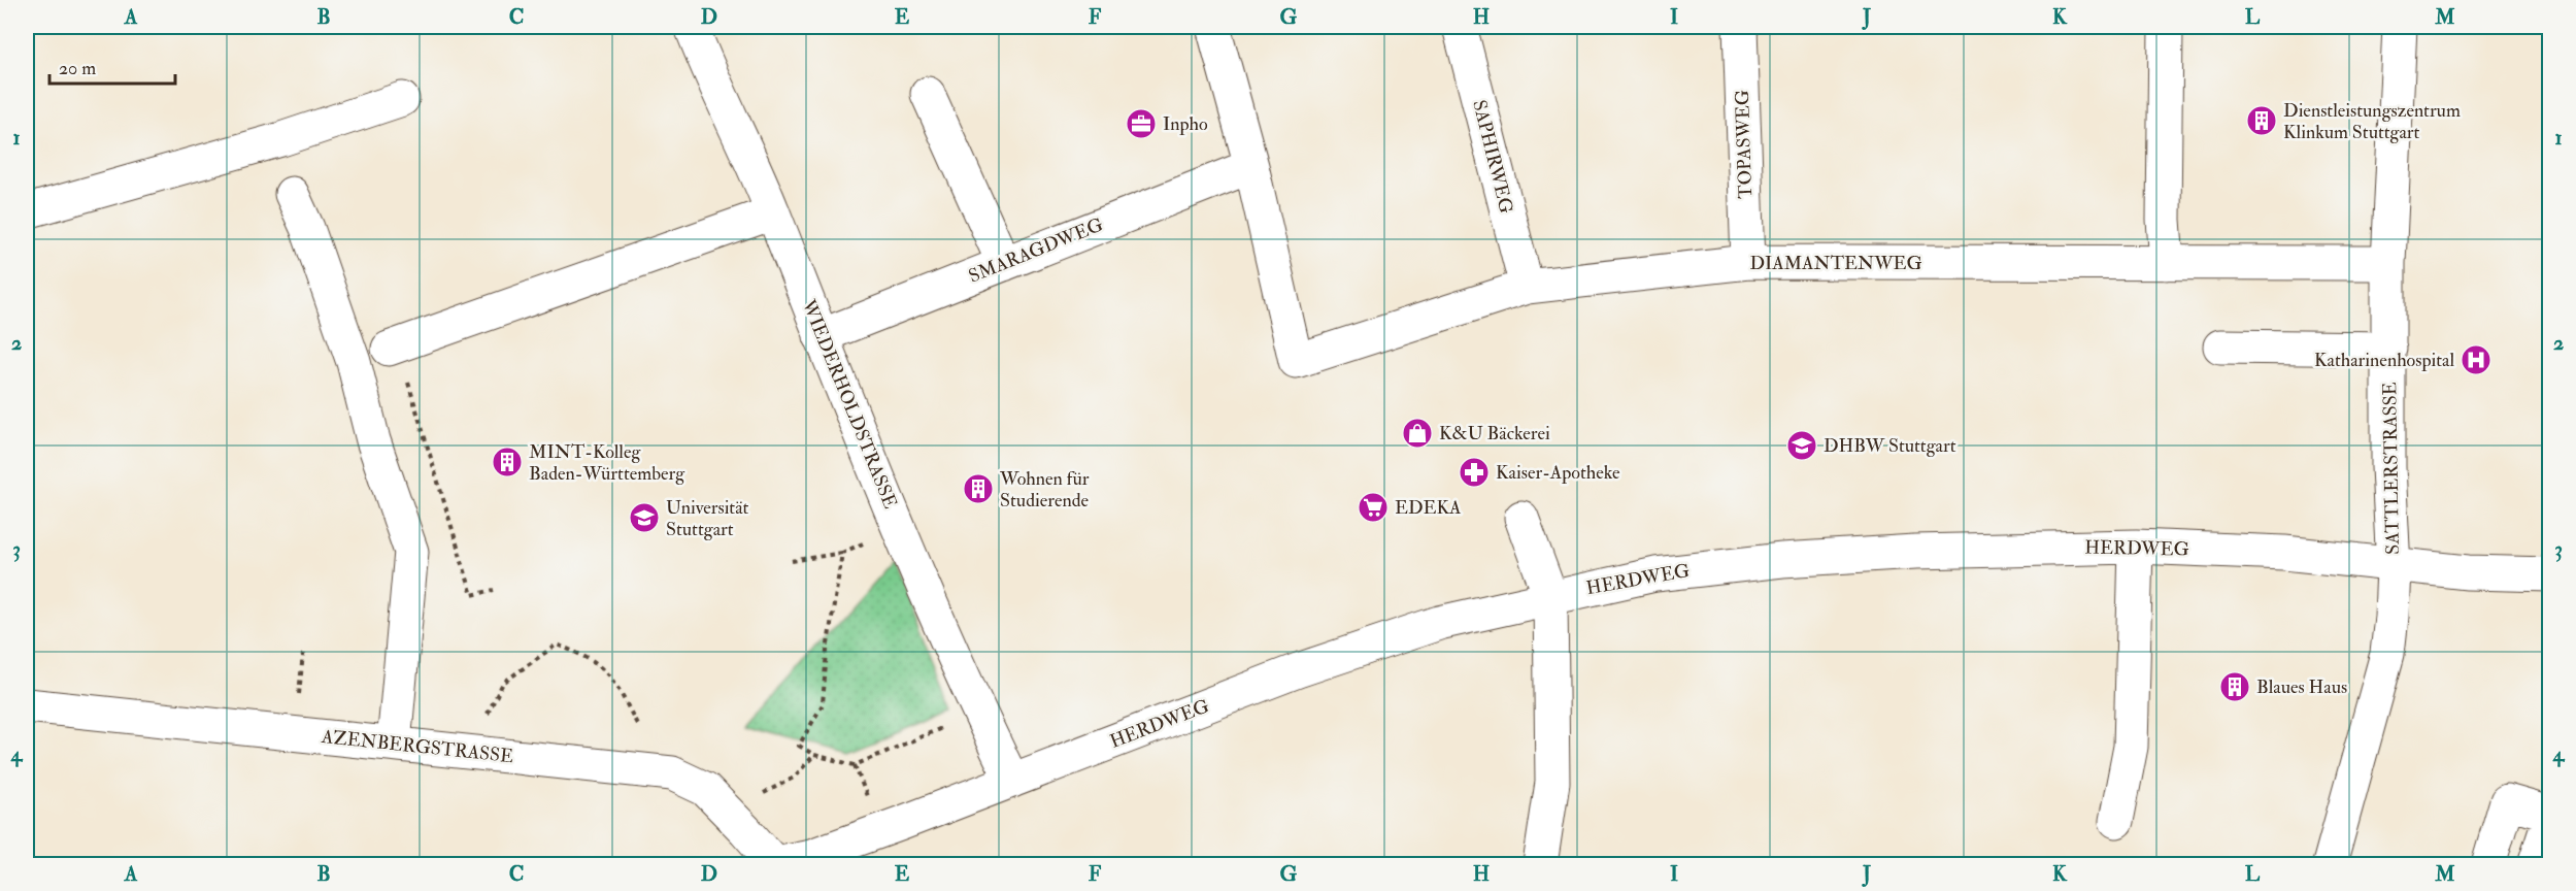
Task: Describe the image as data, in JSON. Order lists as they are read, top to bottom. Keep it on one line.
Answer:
{"streets":{"street":["TOPASWEG","SAPHIRWEG","SMARAGDWEG","DIAMANTENWEG","WIEDERHOLDSTRASSE","SATTLERSTRASSE","HERDWEG","AZENBERGSTRASSE"]},"crossings":[["TOPASWEG","DIAMANTENWEG"],["SAPHIRWEG","DIAMANTENWEG"],["SMARAGDWEG","DIAMANTENWEG"],["SMARAGDWEG","WIEDERHOLDSTRASSE"],["DIAMANTENWEG","SATTLERSTRASSE"],["WIEDERHOLDSTRASSE","HERDWEG"],["SATTLERSTRASSE","HERDWEG"],["HERDWEG","AZENBERGSTRASSE"]],"places":{"building":["Dienstleistungszentrum Klinkum Stuttgart","MINT-Kolleg Baden-Württemberg","Wohnen für Studierende","Blaues Haus"],"office":["Inpho"],"hospital":["Katharinenhospital"],"shop":["K&U Bäckerei"],"school or university":["DHBW Stuttgart","Universität Stuttgart"],"pharmacy":["Kaiser-Apotheke"],"supermarket":["EDEKA"]},"scale_bar":"20 m","grid":{"columns":["A","B","C","D","E","F","G","H","I","J","K","L","M"],"rows":["1","2","3","4"]}}
